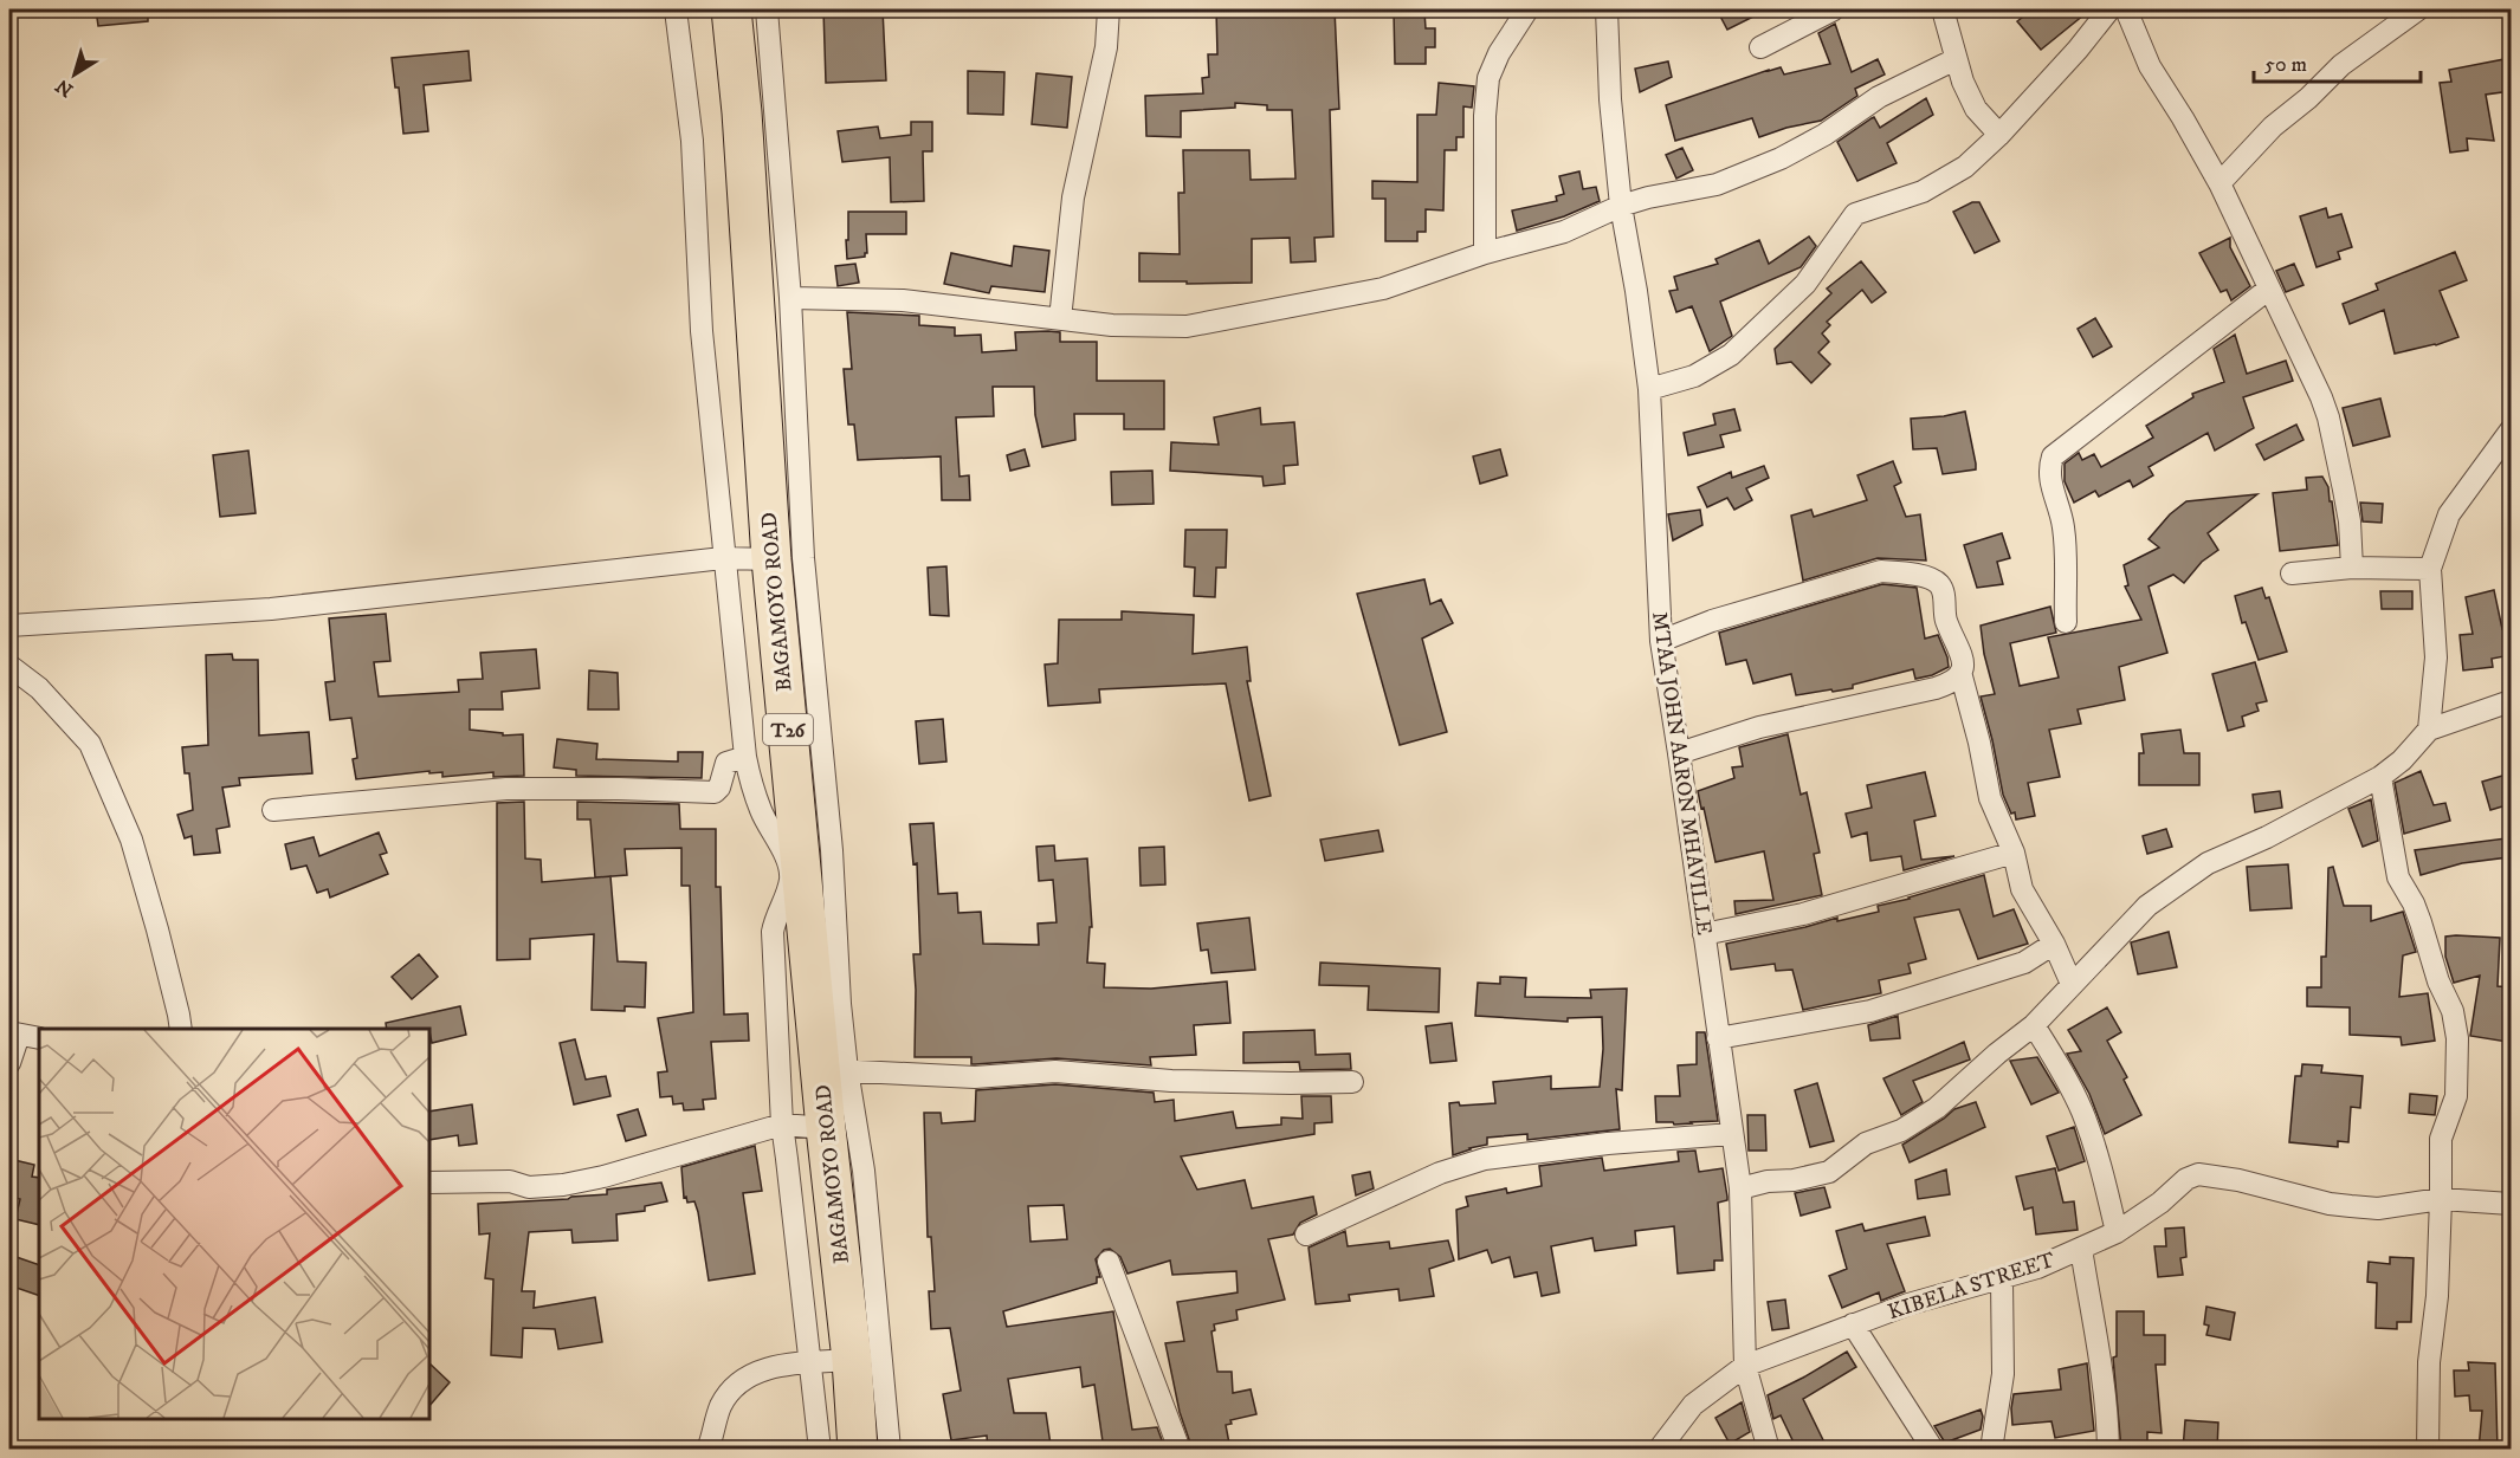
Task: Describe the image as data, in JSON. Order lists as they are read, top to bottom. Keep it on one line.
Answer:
{"streets":{"highway":["BAGAMOYO ROAD","T26"],"street":["MTAA JOHN AARON MHAVILLE","KIBELA STREET"]},"crossings":[["MTAA JOHN AARON MHAVILLE","KIBELA STREET"]],"scale_bar":"50 m","north":"bottom left"}
